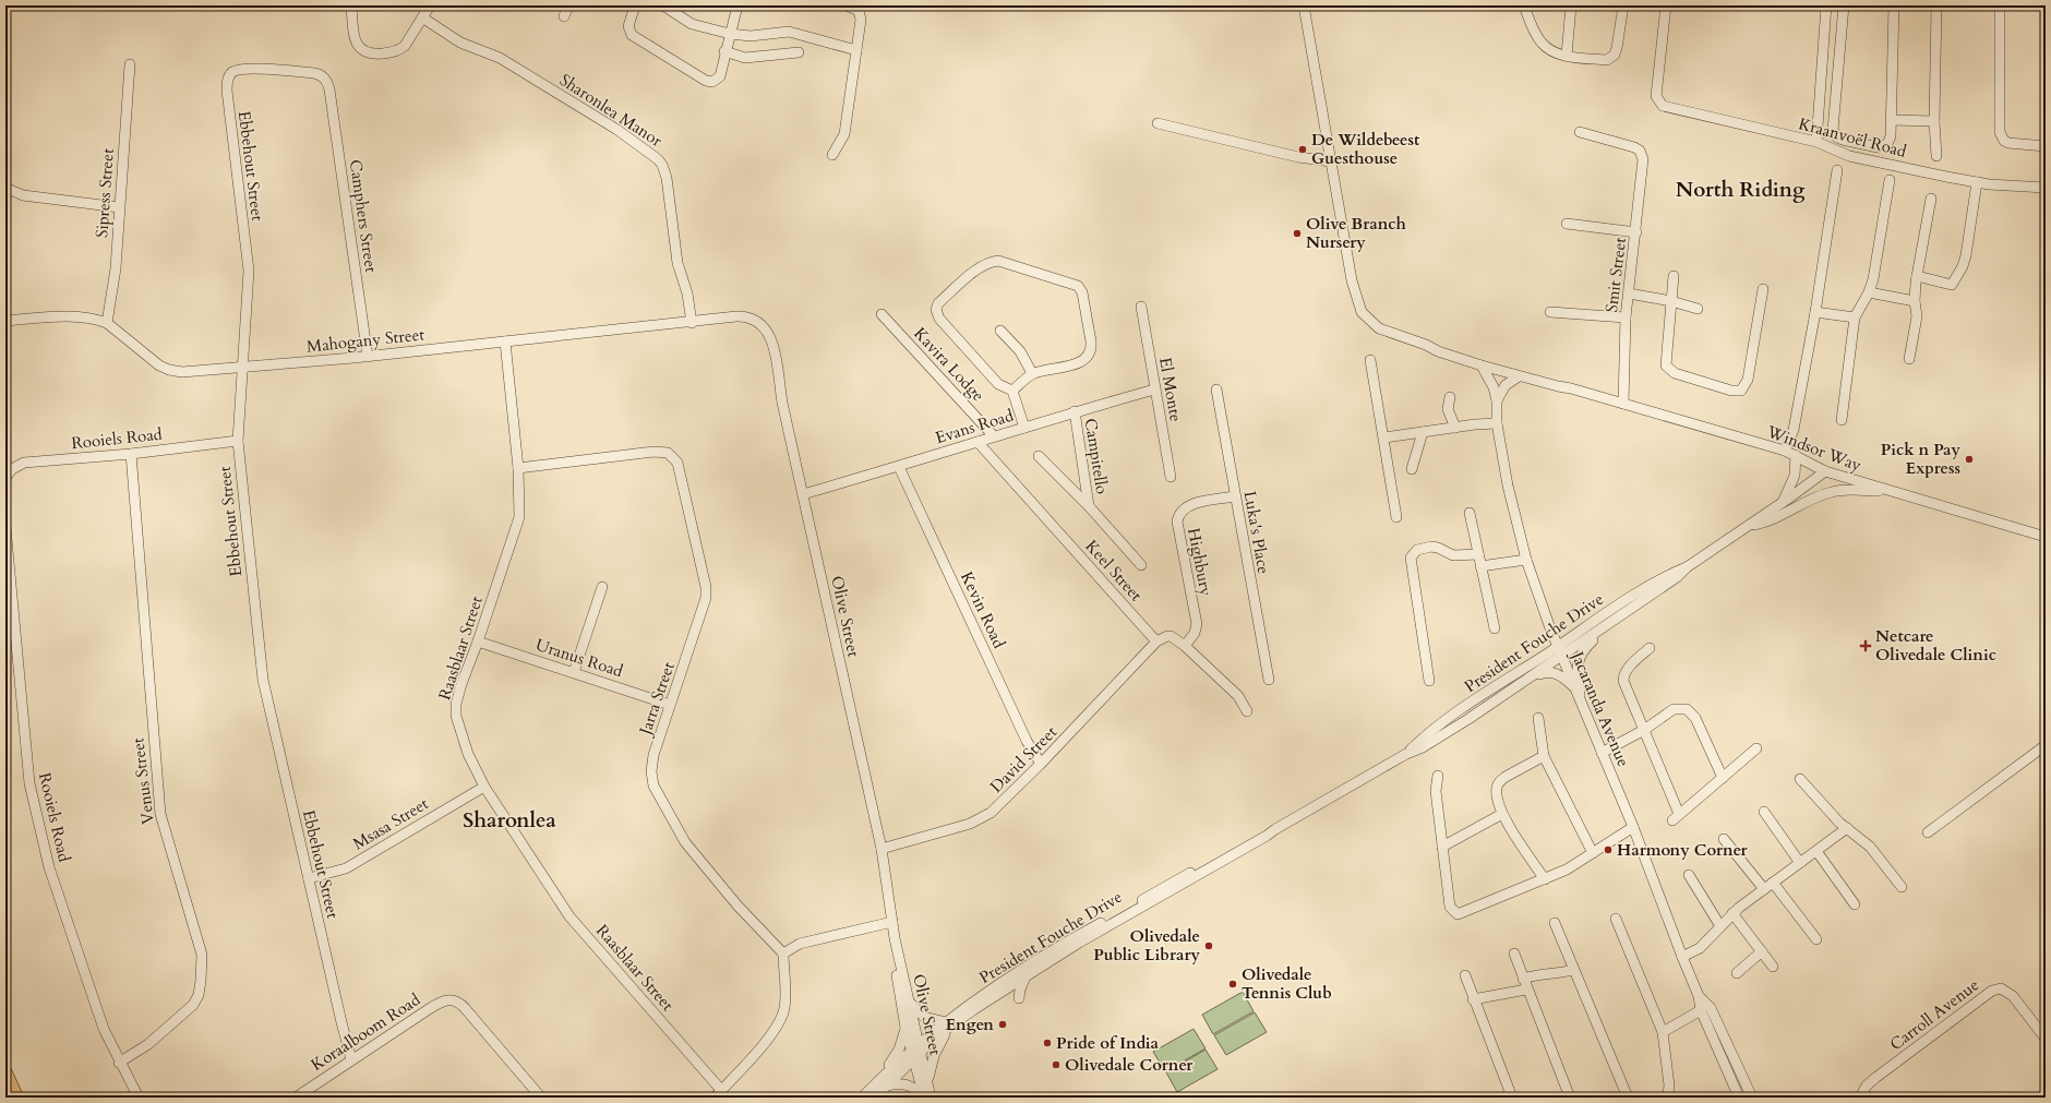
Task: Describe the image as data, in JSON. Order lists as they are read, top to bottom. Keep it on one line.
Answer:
{"streets":{"street":["Sharonlea Manor","Kraanvoël Road","Ebbehout Street","Sipress Street","Camphers Street","Smit Street","Mahogany Street","Kavira Lodge","El Monte","Evans Road","Rooiels Road","Windsor Way","Campitello","Luka's Place","Highbury","Keel Street","Kevin Road","Olive Street","President Fouche Drive","Raasblaar Street","Uranus Road","Jarra Street","Jacaranda Avenue","David Street","Venus Street","Msasa Street","Carroll Avenue","Koraalboom Road"]},"crossings":[["Sharonlea Manor","Mahogany Street"],["Ebbehout Street","Camphers Street"],["Ebbehout Street","Mahogany Street"],["Ebbehout Street","Rooiels Road"],["Ebbehout Street","Msasa Street"],["Ebbehout Street","Koraalboom Road"],["Sipress Street","Mahogany Street"],["Camphers Street","Mahogany Street"],["Smit Street","Windsor Way"],["Mahogany Street","Olive Street"],["Mahogany Street","Raasblaar Street"],["Kavira Lodge","Evans Road"],["El Monte","Evans Road"],["Evans Road","Campitello"],["Evans Road","Keel Street"],["Evans Road","Kevin Road"],["Evans Road","Olive Street"],["Rooiels Road","Venus Street"],["Windsor Way","President Fouche Drive"],["Windsor Way","Jacaranda Avenue"],["Luka's Place","Highbury"],["Keel Street","David Street"],["Kevin Road","David Street"],["Olive Street","President Fouche Drive"],["Olive Street","David Street"],["President Fouche Drive","Jacaranda Avenue"],["Raasblaar Street","Uranus Road"],["Raasblaar Street","Jarra Street"],["Raasblaar Street","Msasa Street"],["Uranus Road","Jarra Street"]],"districts":["North Riding","Sharonlea"],"places":{"other":["De Wildebeest Guesthouse","Olive Branch Nursery","Pick n Pay Express","Harmony Corner","Olivedale Public Library","Olivedale Tennis Club","Engen","Pride of India","Olivedale Corner"],"health":["Netcare Olivedale Clinic"]}}
